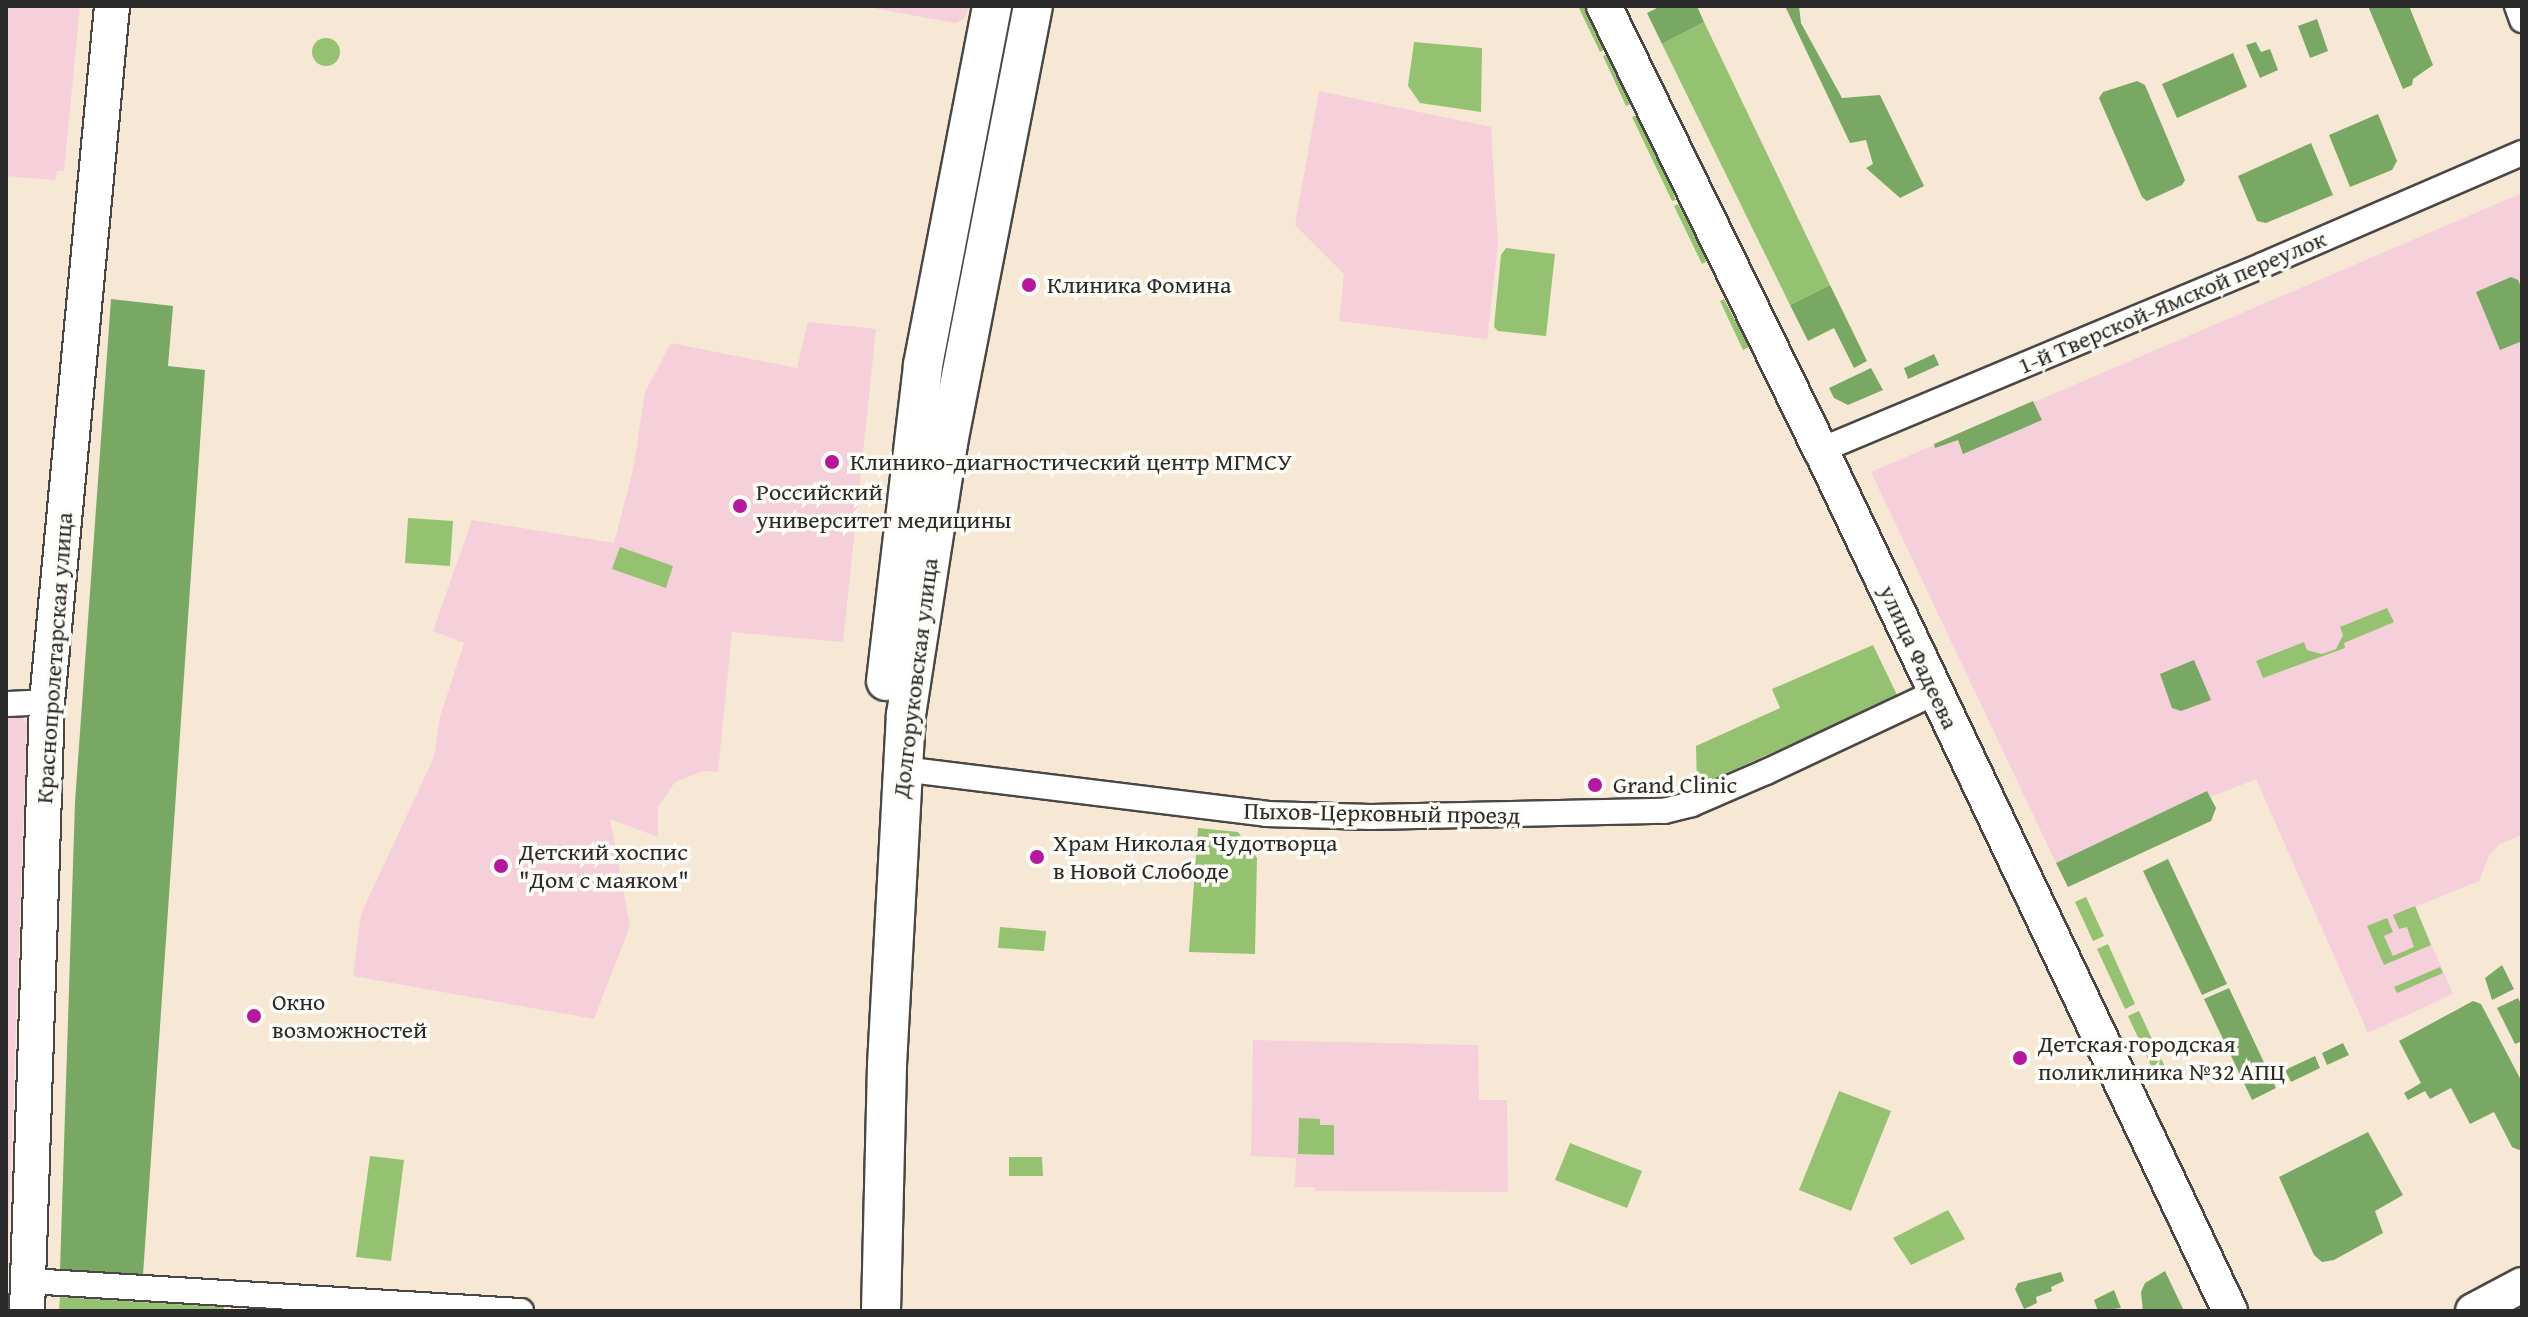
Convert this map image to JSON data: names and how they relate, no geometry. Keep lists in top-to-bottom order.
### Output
{
  "streets": {
    "main road": ["Долгоруковская улица"],
    "street": [
      "1-й Тверской-Ямской переулок",
      "улица Фадеева",
      "Краснопролетарская улица",
      "Пыхов-Церковный проезд"
    ]
  },
  "crossings": [
    ["1-й Тверской-Ямской переулок", "улица Фадеева"],
    ["улица Фадеева", "Пыхов-Церковный проезд"],
    ["Долгоруковская улица", "Пыхов-Церковный проезд"]
  ],
  "places": [
    "Клиника Фомина",
    "Клинико-диагностический центр МГМСУ",
    "Российский университет медицины",
    "Grand Clinic",
    "Храм Николая Чудотворца в Новой Слободе",
    "Детский хоспис \"Дом с маяком\"",
    "Окно возможностей",
    "Детская городская поликлиника №32 АПЦ"
  ]
}
